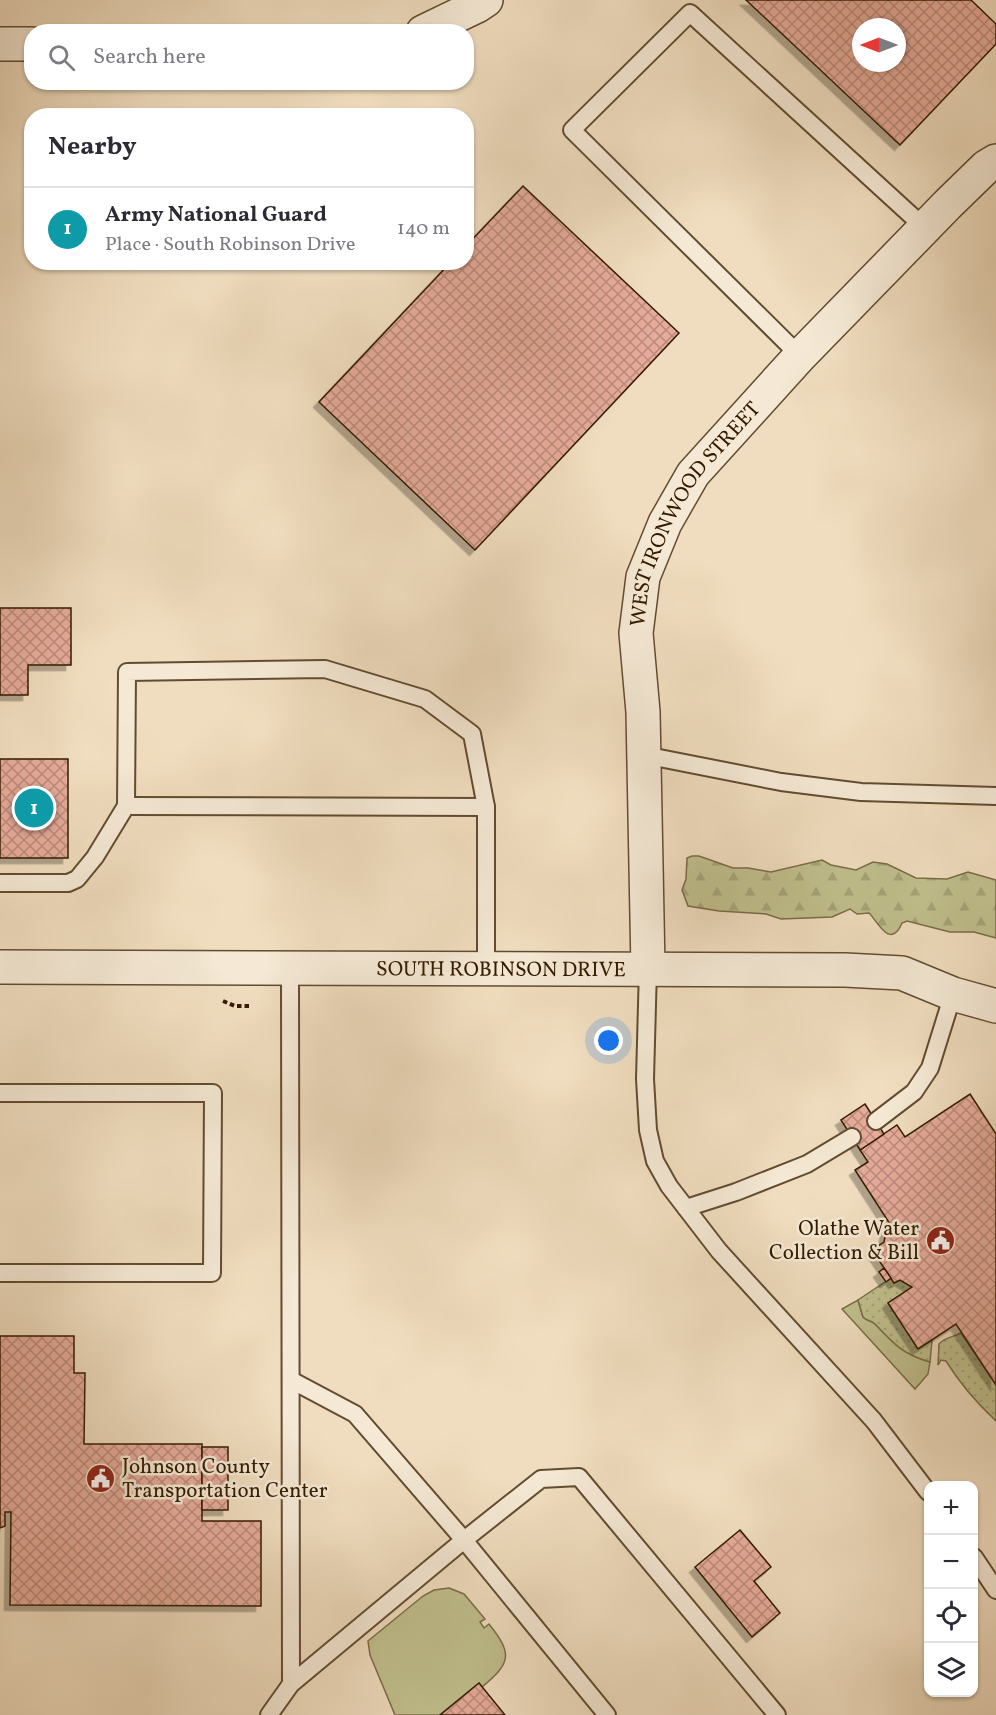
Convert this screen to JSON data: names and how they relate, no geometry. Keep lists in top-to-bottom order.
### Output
{
  "streets": {
    "street": ["WEST IRONWOOD STREET", "SOUTH ROBINSON DRIVE"]
  },
  "crossings": [
    ["WEST IRONWOOD STREET", "SOUTH ROBINSON DRIVE"]
  ],
  "places": {
    "public building": ["Olathe Water Collection & Bill", "Johnson County Transportation Center"]
  },
  "north": "left",
  "page": {
    "search": "Search here",
    "heading": "Nearby",
    "list": [
      {
        "mark": "1",
        "name": "Army National Guard",
        "note": "Place · South Robinson Drive",
        "value": "140 m"
      }
    ],
    "pins": "1",
    "map_buttons": ["+", "−"]
  }
}
